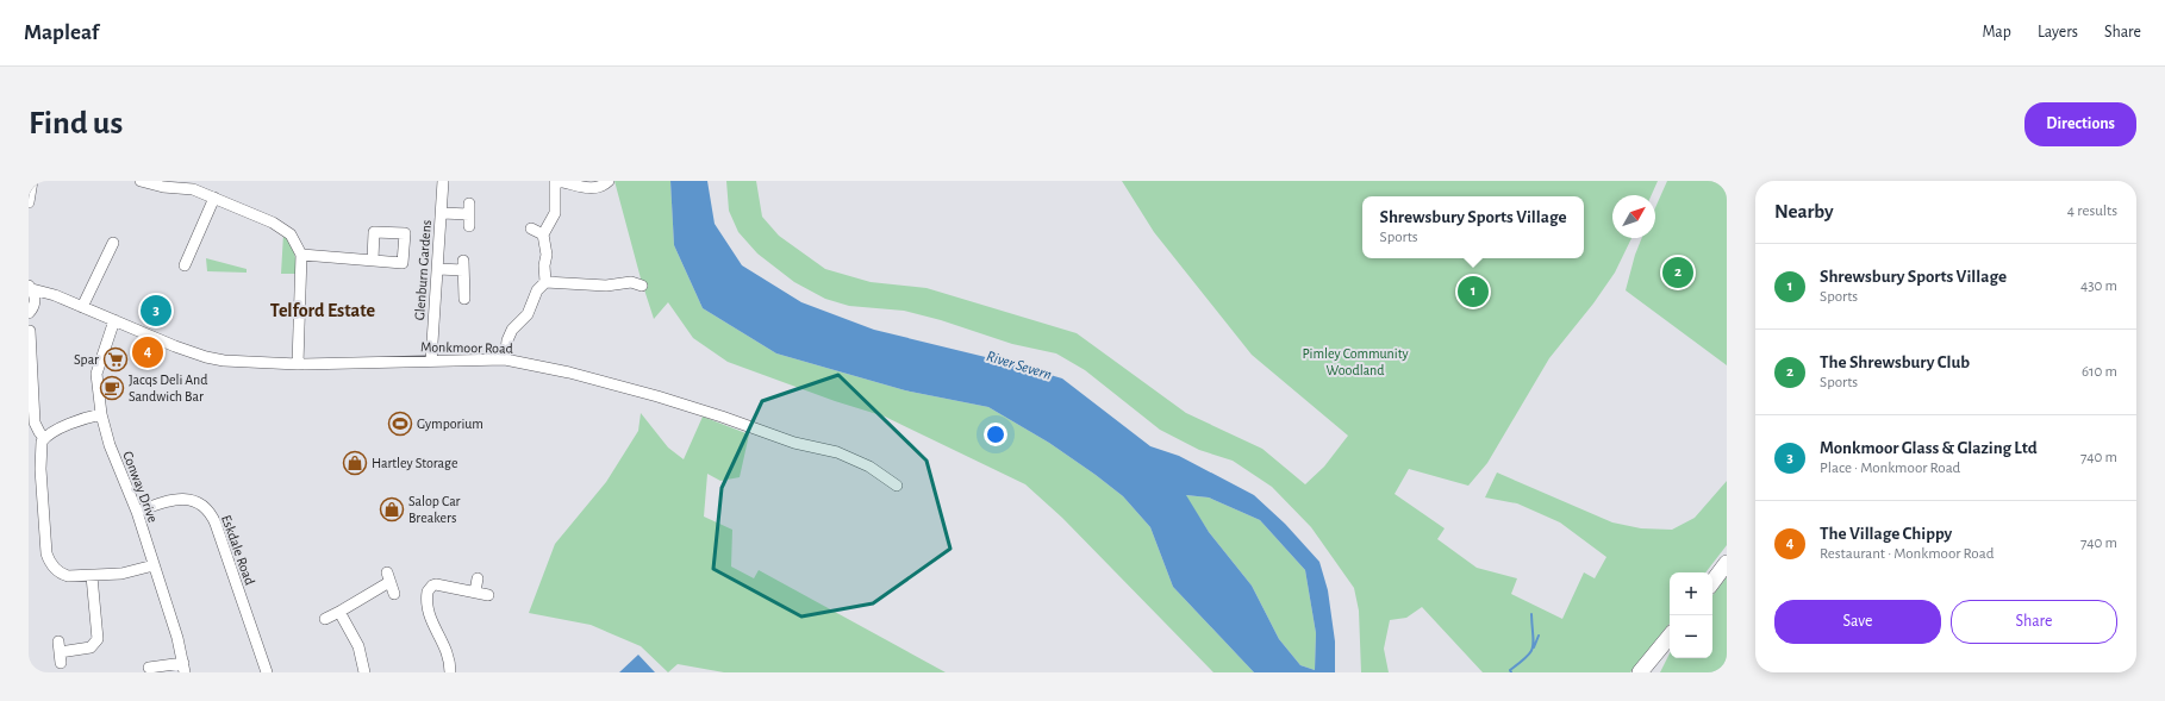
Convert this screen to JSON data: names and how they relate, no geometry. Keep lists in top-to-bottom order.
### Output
{
  "streets": {
    "street": [
      "Glenburn Gardens",
      "Monkmoor Road",
      "Conway Drive",
      "Eskdale Road"
    ]
  },
  "crossings": [
    ["Glenburn Gardens", "Monkmoor Road"],
    ["Monkmoor Road", "Conway Drive"],
    ["Conway Drive", "Eskdale Road"]
  ],
  "districts": ["Telford Estate"],
  "water": ["River Severn"],
  "parks": ["Pimley Community Woodland"],
  "places": {
    "supermarket": ["Spar"],
    "cafe": ["Jacqs Deli And Sandwich Bar"],
    "sports": ["Gymporium"],
    "shop": ["Hartley Storage", "Salop Car Breakers"]
  },
  "north": "top right",
  "page": {
    "header": "Mapleaf",
    "nav": ["Map", "Layers", "Share"],
    "buttons": [
      "Directions",
      ["Save", "Share"]
    ],
    "title": "Find us",
    "heading": ["Nearby", "4 results"],
    "popup": ["Shrewsbury Sports Village", "Sports"],
    "list": [
      {
        "mark": "1",
        "name": "Shrewsbury Sports Village",
        "note": "Sports",
        "value": "430 m"
      },
      {
        "mark": "2",
        "name": "The Shrewsbury Club",
        "note": "Sports",
        "value": "610 m"
      },
      {
        "mark": "3",
        "name": "Monkmoor Glass & Glazing Ltd",
        "note": "Place · Monkmoor Road",
        "value": "740 m"
      },
      {
        "mark": "4",
        "name": "The Village Chippy",
        "note": "Restaurant · Monkmoor Road",
        "value": "740 m"
      }
    ],
    "pins": [
      "2",
      "1",
      "3",
      "4"
    ],
    "map_buttons": ["+", "−"]
  }
}
